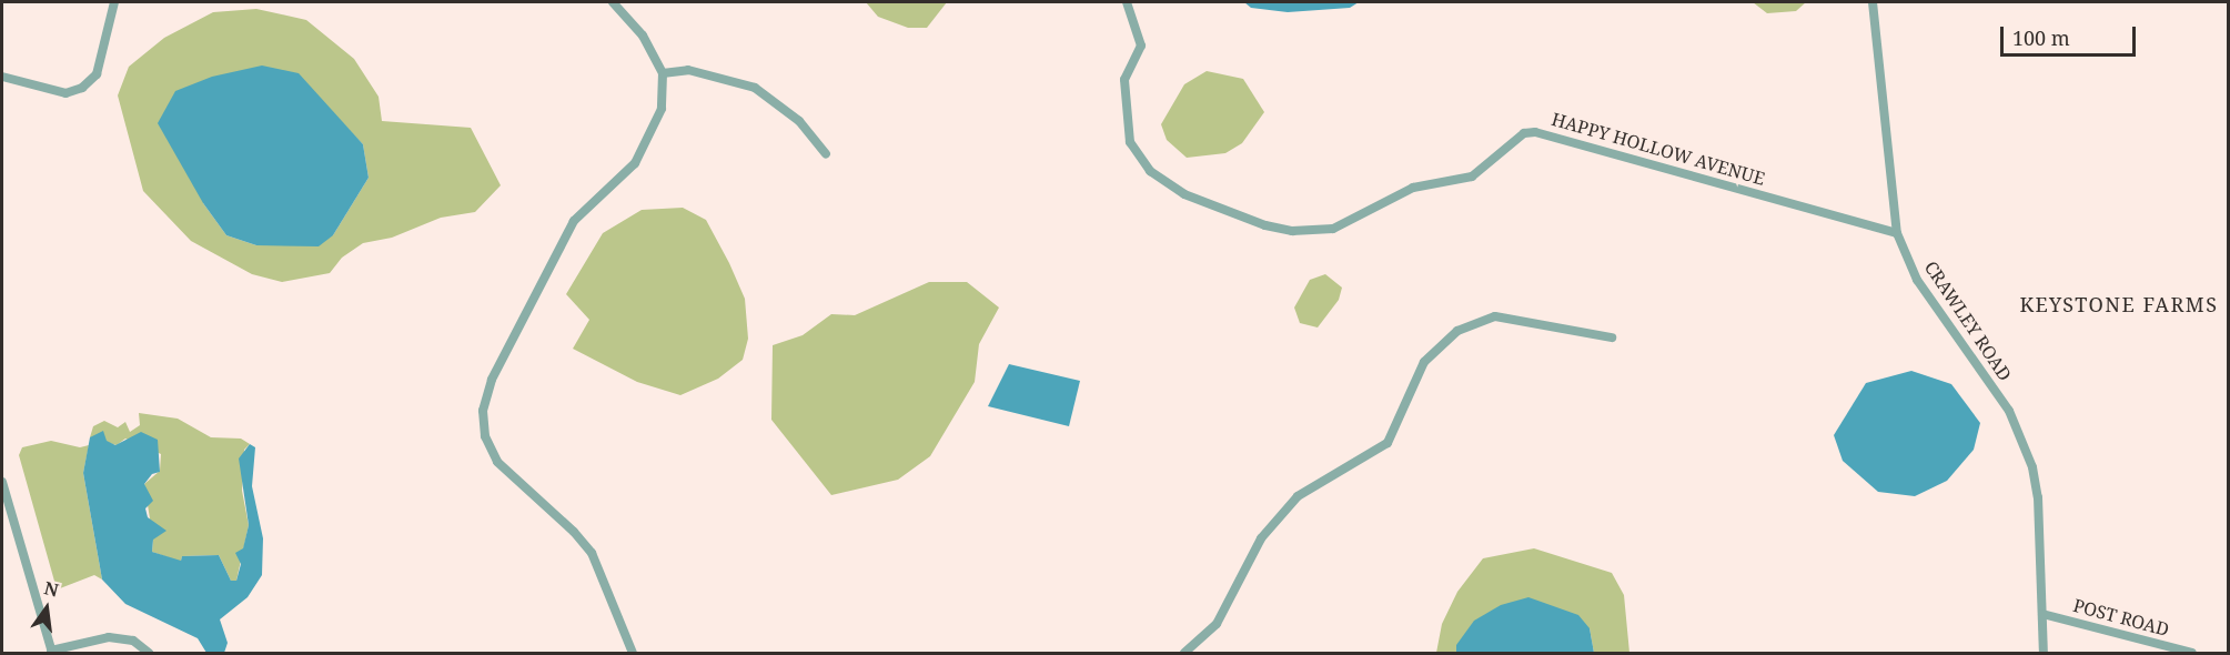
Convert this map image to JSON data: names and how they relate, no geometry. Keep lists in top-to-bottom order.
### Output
{
  "streets": {
    "street": ["HAPPY HOLLOW AVENUE", "CRAWLEY ROAD", "POST ROAD"]
  },
  "crossings": [
    ["HAPPY HOLLOW AVENUE", "CRAWLEY ROAD"],
    ["CRAWLEY ROAD", "POST ROAD"]
  ],
  "districts": ["KEYSTONE FARMS"],
  "scale_bar": "100 m",
  "north": "top"
}
